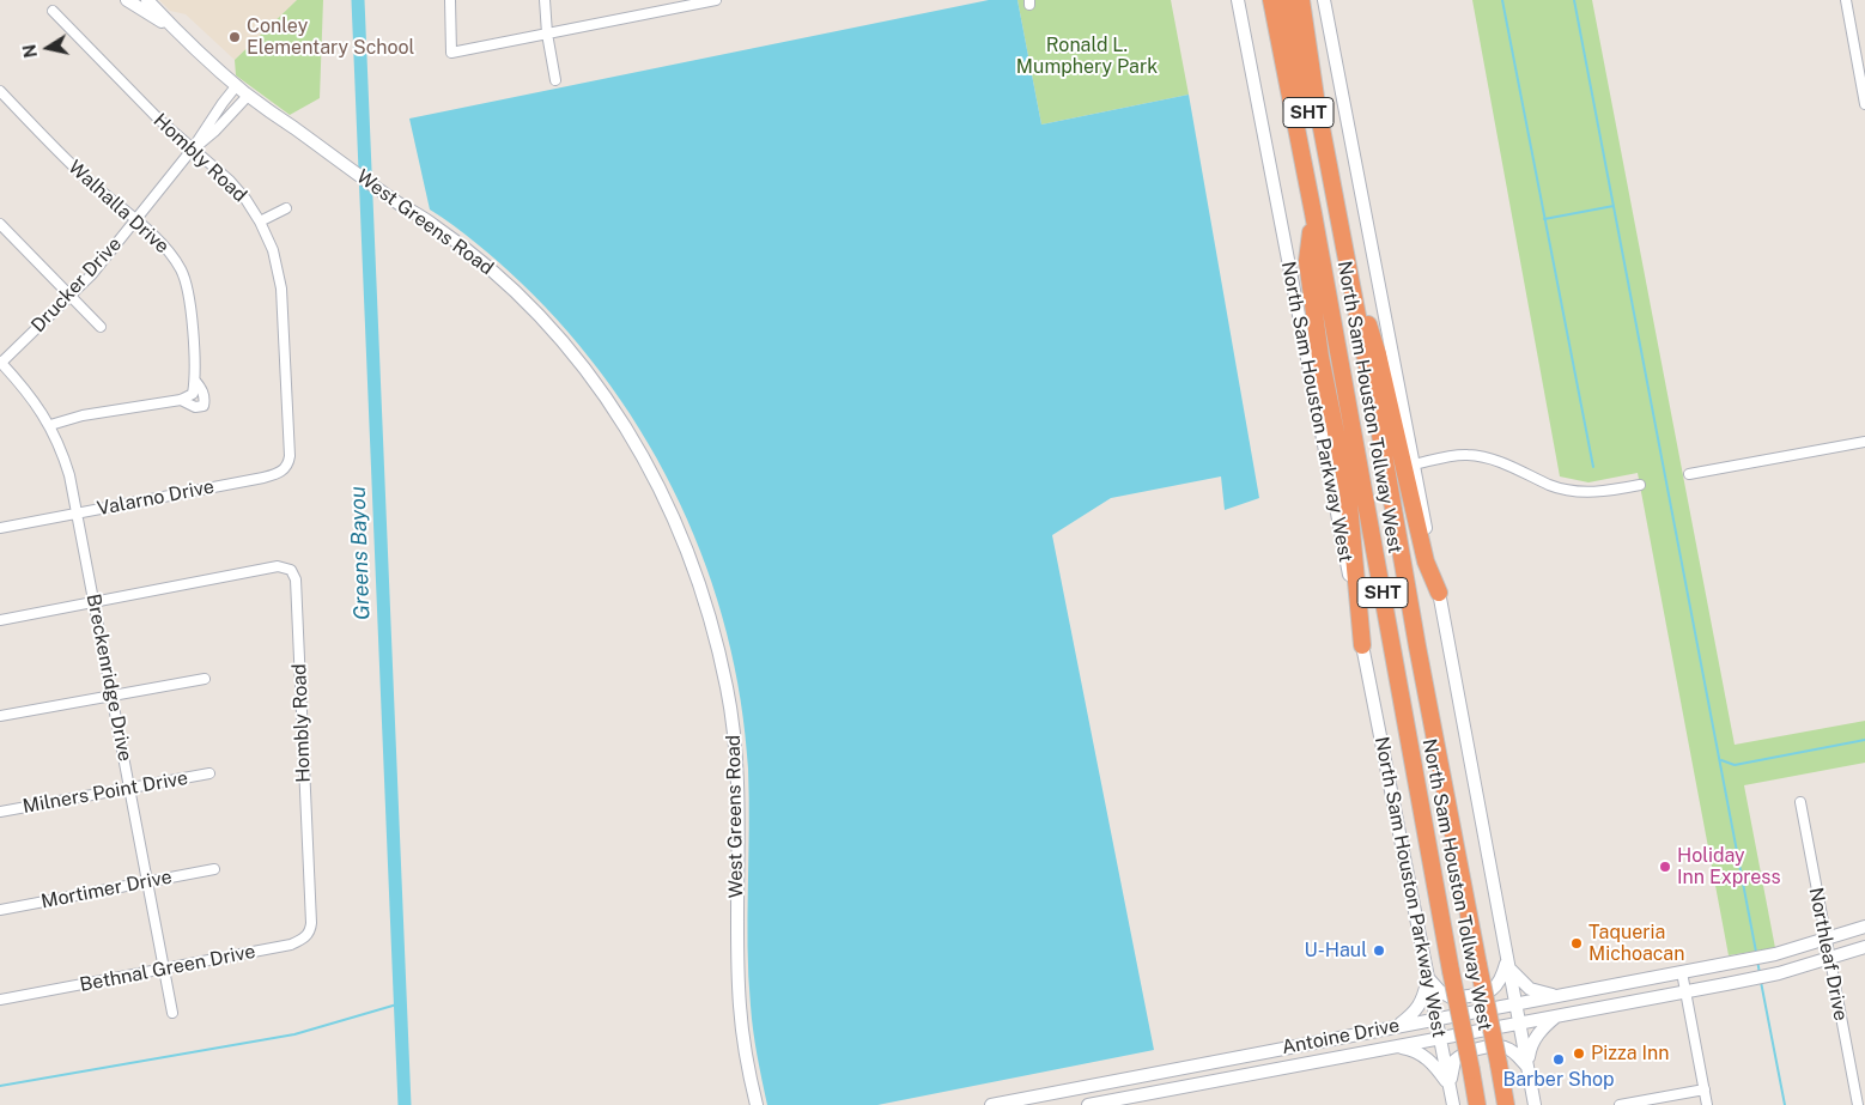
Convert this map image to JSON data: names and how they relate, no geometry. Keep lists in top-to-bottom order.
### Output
{
  "streets": {
    "highway": ["SHT", "North Sam Houston Tollway West"],
    "main road": ["West Greens Road", "North Sam Houston Parkway West", "Antoine Drive"],
    "street": [
      "Hombly Road",
      "Walhalla Drive",
      "Drucker Drive",
      "Valarno Drive",
      "Breckenridge Drive",
      "Milners Point Drive",
      "Mortimer Drive",
      "Northleaf Drive",
      "Bethnal Green Drive"
    ]
  },
  "crossings": [
    ["Hombly Road", "Drucker Drive"],
    ["Hombly Road", "Valarno Drive"],
    ["Hombly Road", "Breckenridge Drive"],
    ["Hombly Road", "Bethnal Green Drive"],
    ["Walhalla Drive", "Drucker Drive"],
    ["West Greens Road", "Drucker Drive"],
    ["Drucker Drive", "Breckenridge Drive"],
    ["North Sam Houston Parkway West", "Antoine Drive"],
    ["Valarno Drive", "Breckenridge Drive"],
    ["Breckenridge Drive", "Milners Point Drive"],
    ["Breckenridge Drive", "Mortimer Drive"],
    ["Breckenridge Drive", "Bethnal Green Drive"],
    ["Northleaf Drive", "Antoine Drive"]
  ],
  "water": ["Greens Bayou"],
  "parks": ["Ronald L. Mumphery Park"],
  "places": [
    "Conley Elementary School",
    "Holiday Inn Express",
    "Taqueria Michoacan",
    "U-Haul",
    "Pizza Inn",
    "Barber Shop"
  ],
  "north": "left"
}
